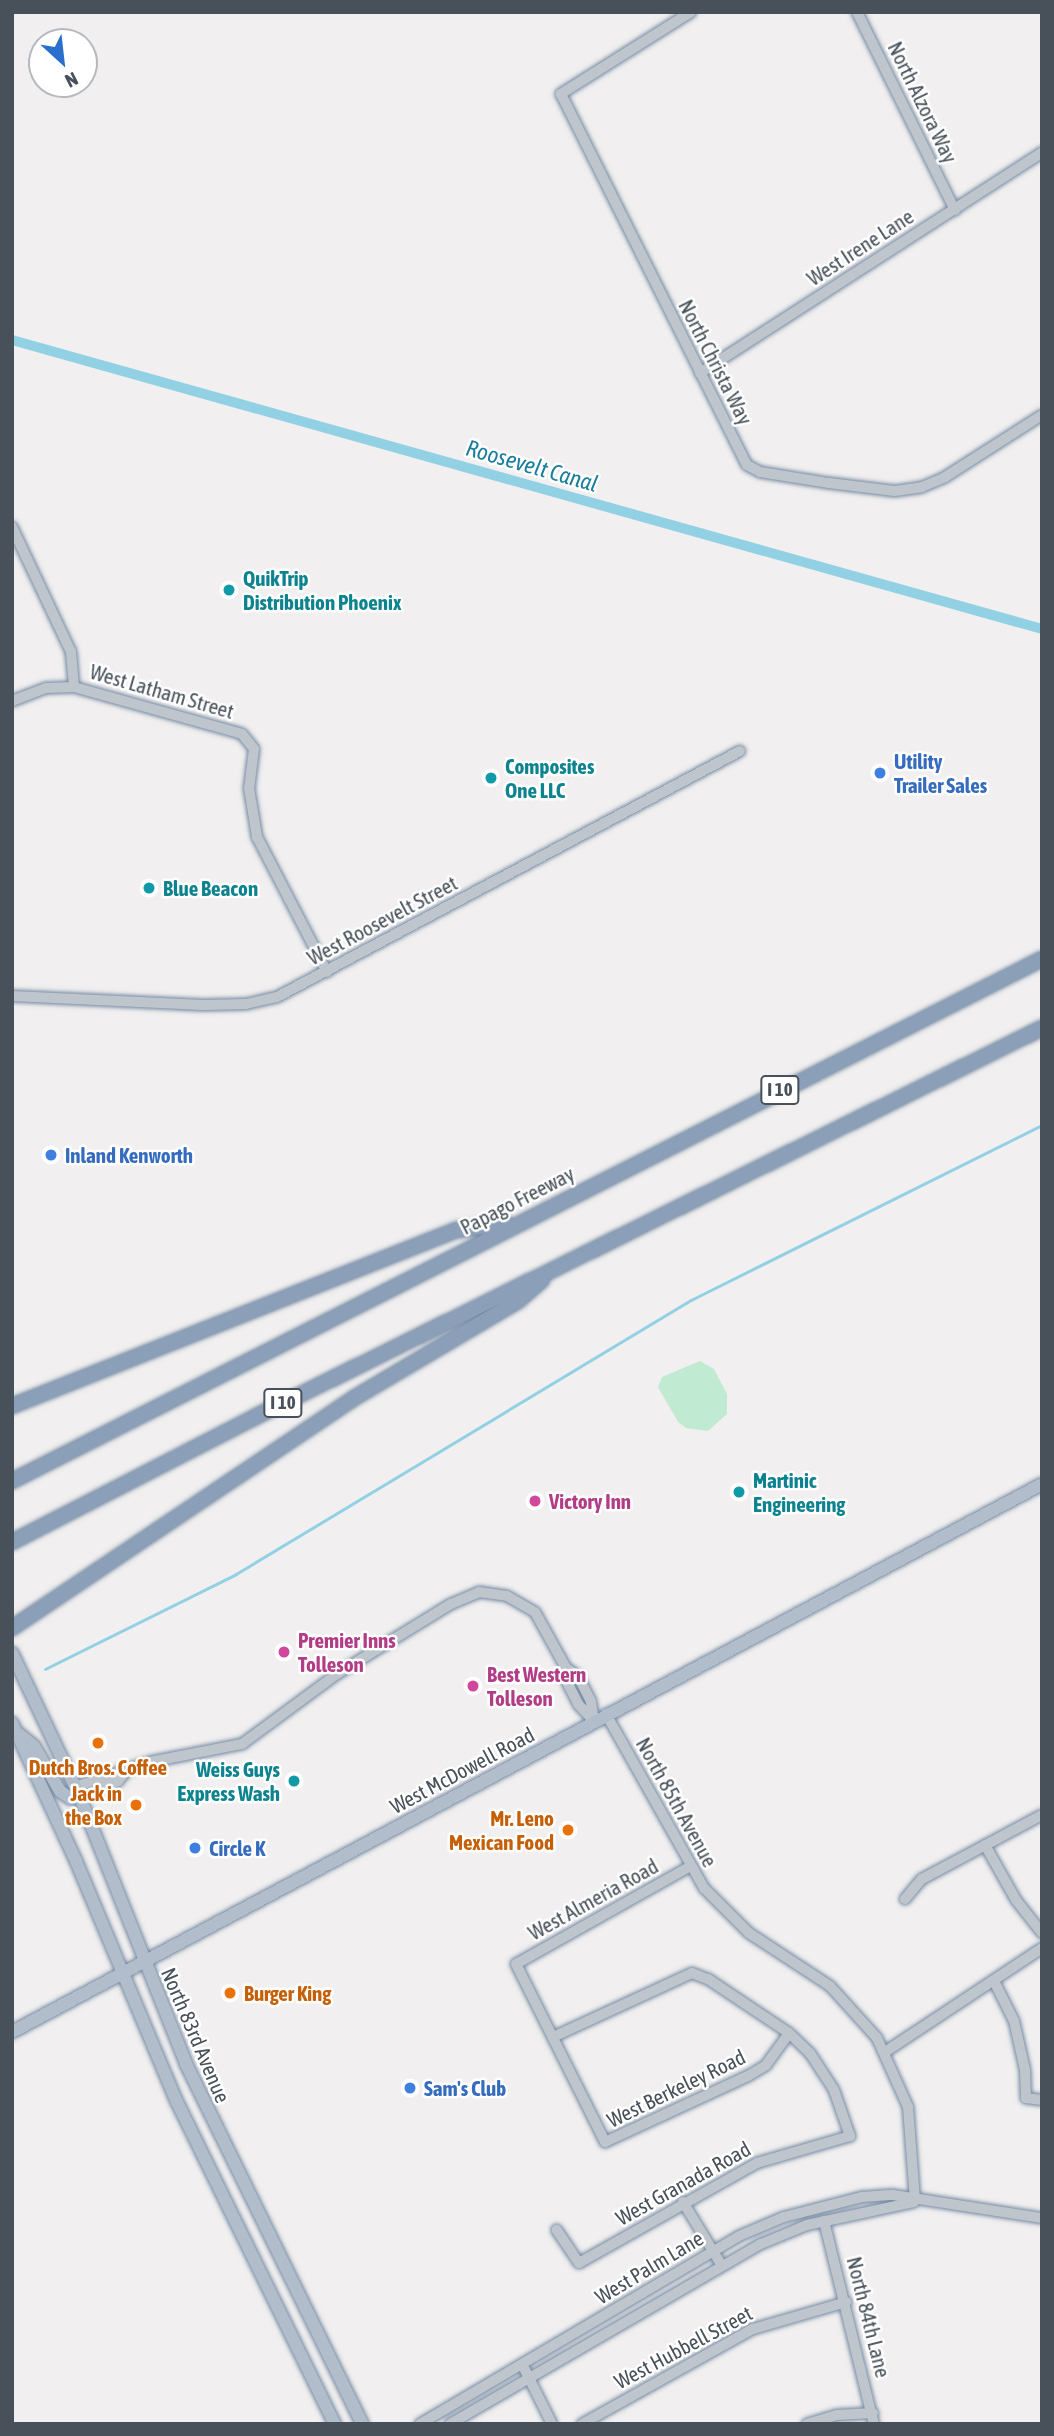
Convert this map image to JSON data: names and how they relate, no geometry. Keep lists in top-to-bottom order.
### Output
{
  "streets": {
    "highway": ["I 10", "Papago Freeway"],
    "main road": ["West McDowell Road", "North 83rd Avenue"],
    "street": [
      "North Alzora Way",
      "West Irene Lane",
      "North Christa Way",
      "West Latham Street",
      "West Roosevelt Street",
      "North 85th Avenue",
      "West Almeria Road",
      "West Berkeley Road",
      "West Granada Road",
      "West Palm Lane",
      "North 84th Lane",
      "West Hubbell Street"
    ]
  },
  "crossings": [
    ["North Alzora Way", "West Irene Lane"],
    ["West Irene Lane", "North Christa Way"],
    ["West Latham Street", "West Roosevelt Street"],
    ["West McDowell Road", "North 85th Avenue"],
    ["West McDowell Road", "North 83rd Avenue"],
    ["North 85th Avenue", "West Almeria Road"],
    ["North 85th Avenue", "North 83rd Avenue"],
    ["North 85th Avenue", "West Palm Lane"],
    ["West Almeria Road", "West Berkeley Road"],
    ["West Berkeley Road", "West Granada Road"],
    ["West Palm Lane", "North 84th Lane"],
    ["North 84th Lane", "West Hubbell Street"]
  ],
  "water": ["Roosevelt Canal"],
  "places": [
    "QuikTrip Distribution Phoenix",
    "Utility Trailer Sales",
    "Composites One LLC",
    "Blue Beacon",
    "Inland Kenworth",
    "Martinic Engineering",
    "Victory Inn",
    "Premier Inns Tolleson",
    "Best Western Tolleson",
    "Dutch Bros. Coffee",
    "Weiss Guys Express Wash",
    "Jack in the Box",
    "Mr. Leno Mexican Food",
    "Circle K",
    "Burger King",
    "Sam's Club"
  ],
  "north": "bottom right"
}
